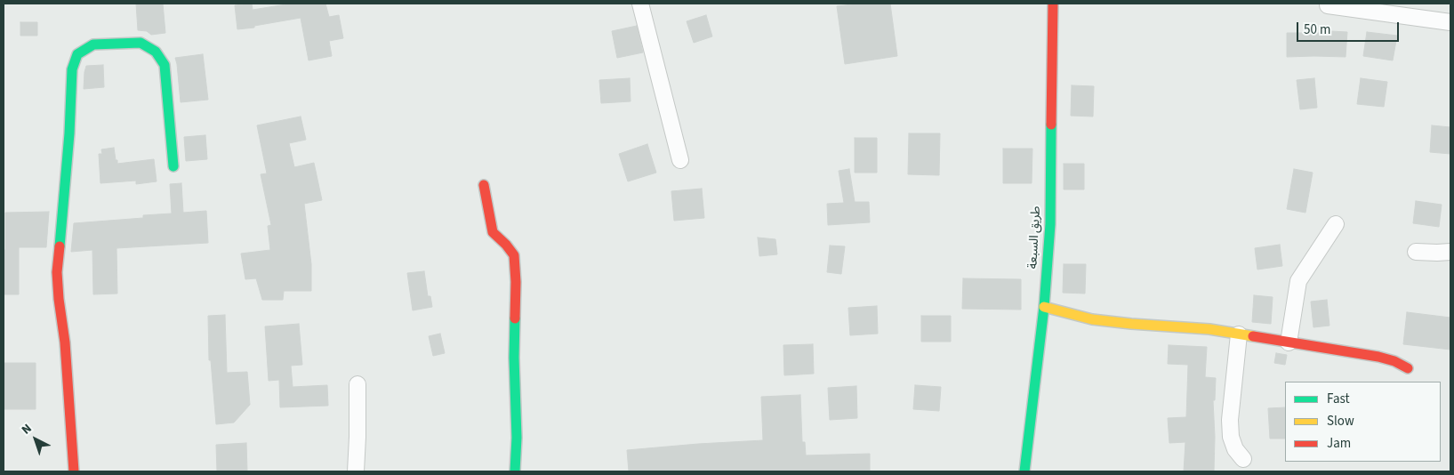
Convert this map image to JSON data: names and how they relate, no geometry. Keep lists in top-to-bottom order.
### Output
{
  "streets": {
    "street": ["طريق السبعة"]
  },
  "legend": ["Fast", "Slow", "Jam"],
  "scale_bar": "50 m",
  "north": "top left"
}
